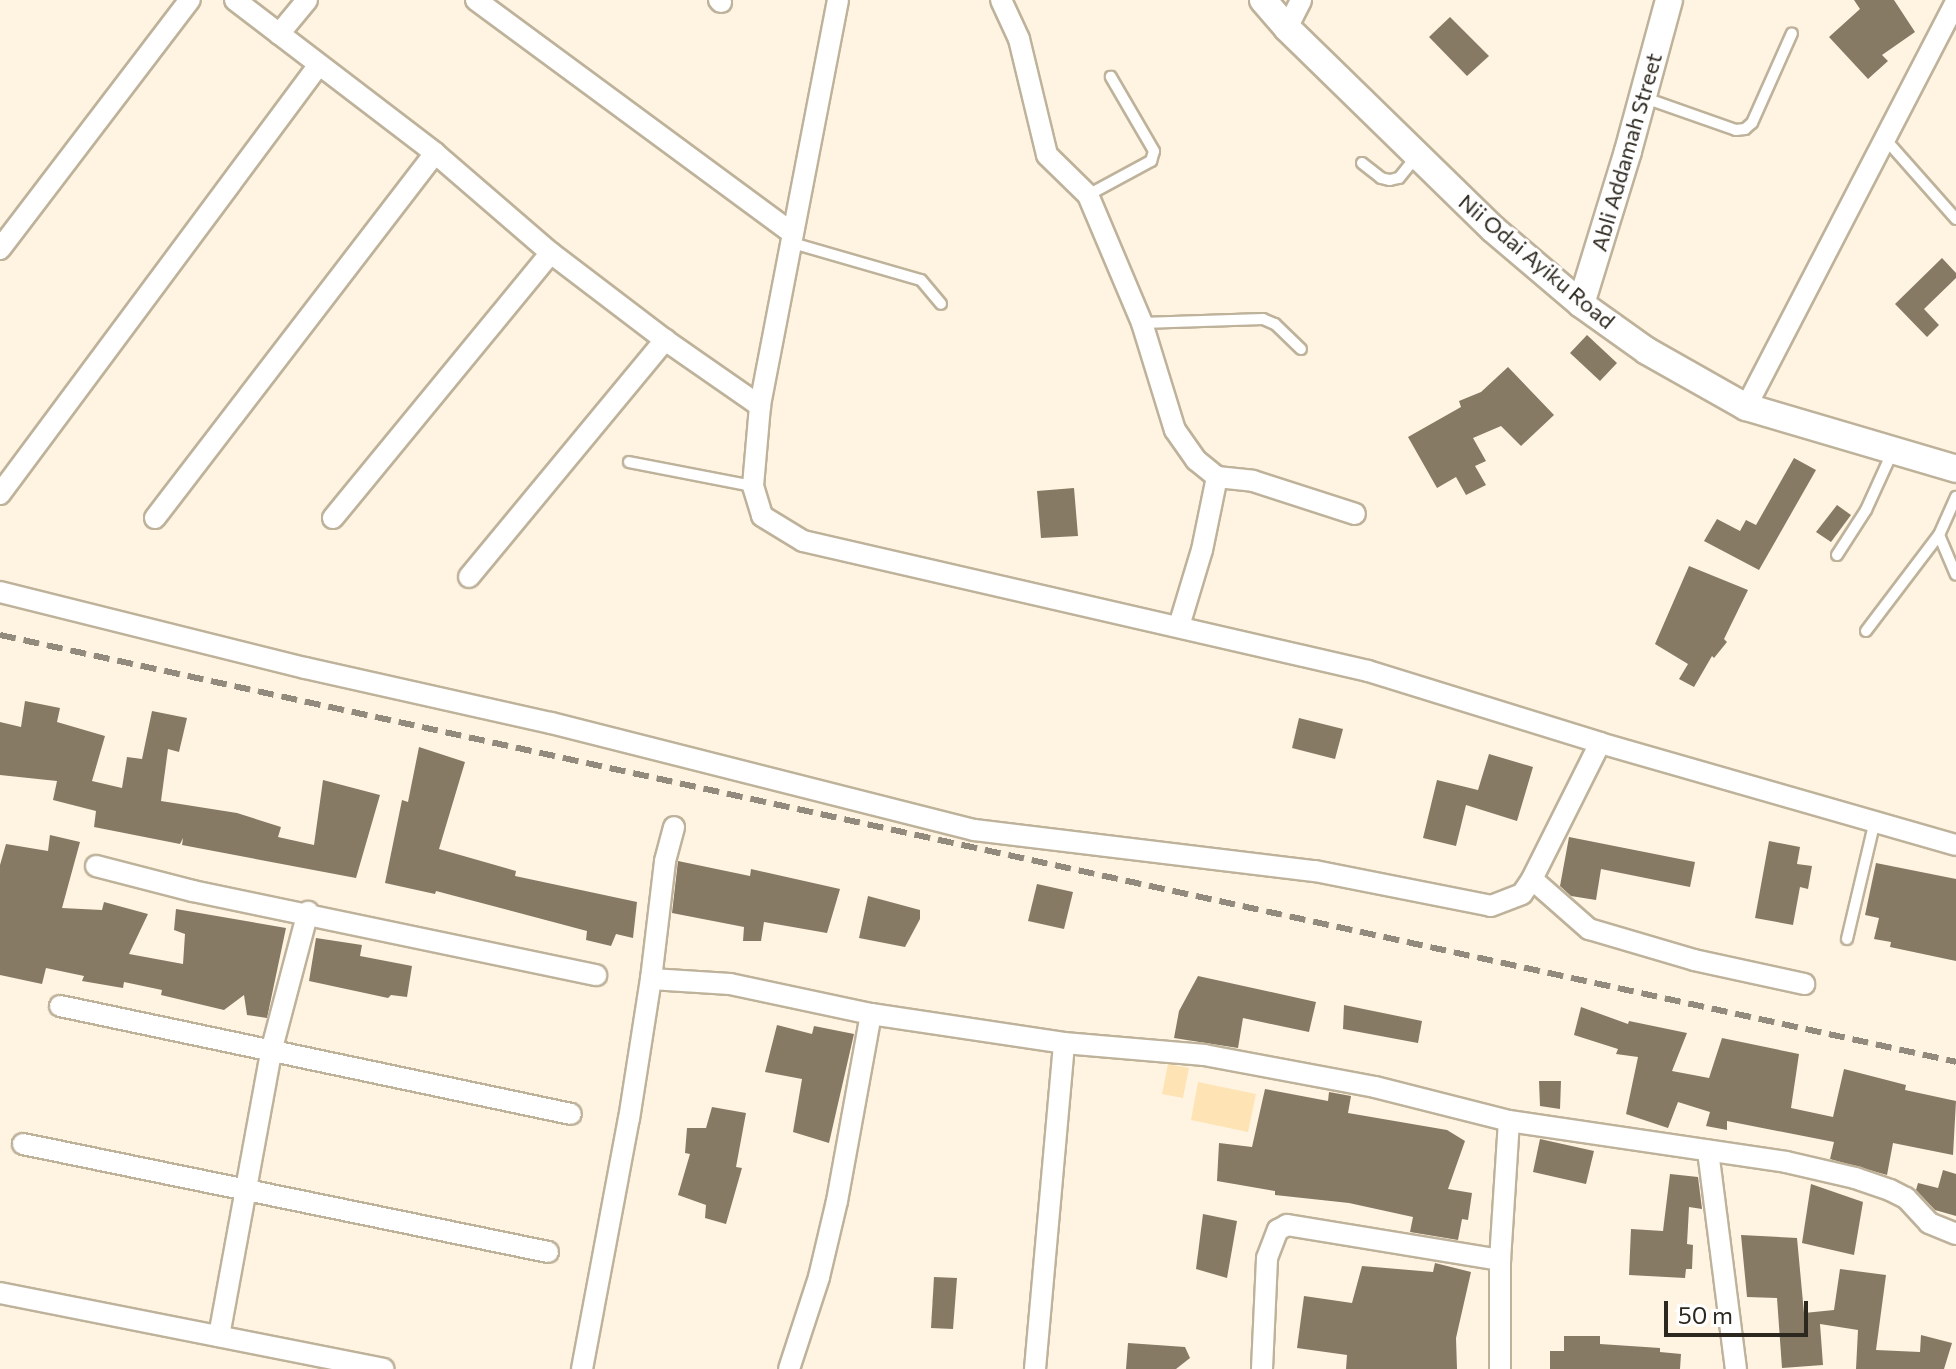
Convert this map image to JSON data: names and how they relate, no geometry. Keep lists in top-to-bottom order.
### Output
{
  "streets": {
    "street": ["Abli Addamah Street", "Nii Odai Ayiku Road"]
  },
  "crossings": [
    ["Abli Addamah Street", "Nii Odai Ayiku Road"]
  ],
  "scale_bar": "50 m"
}
